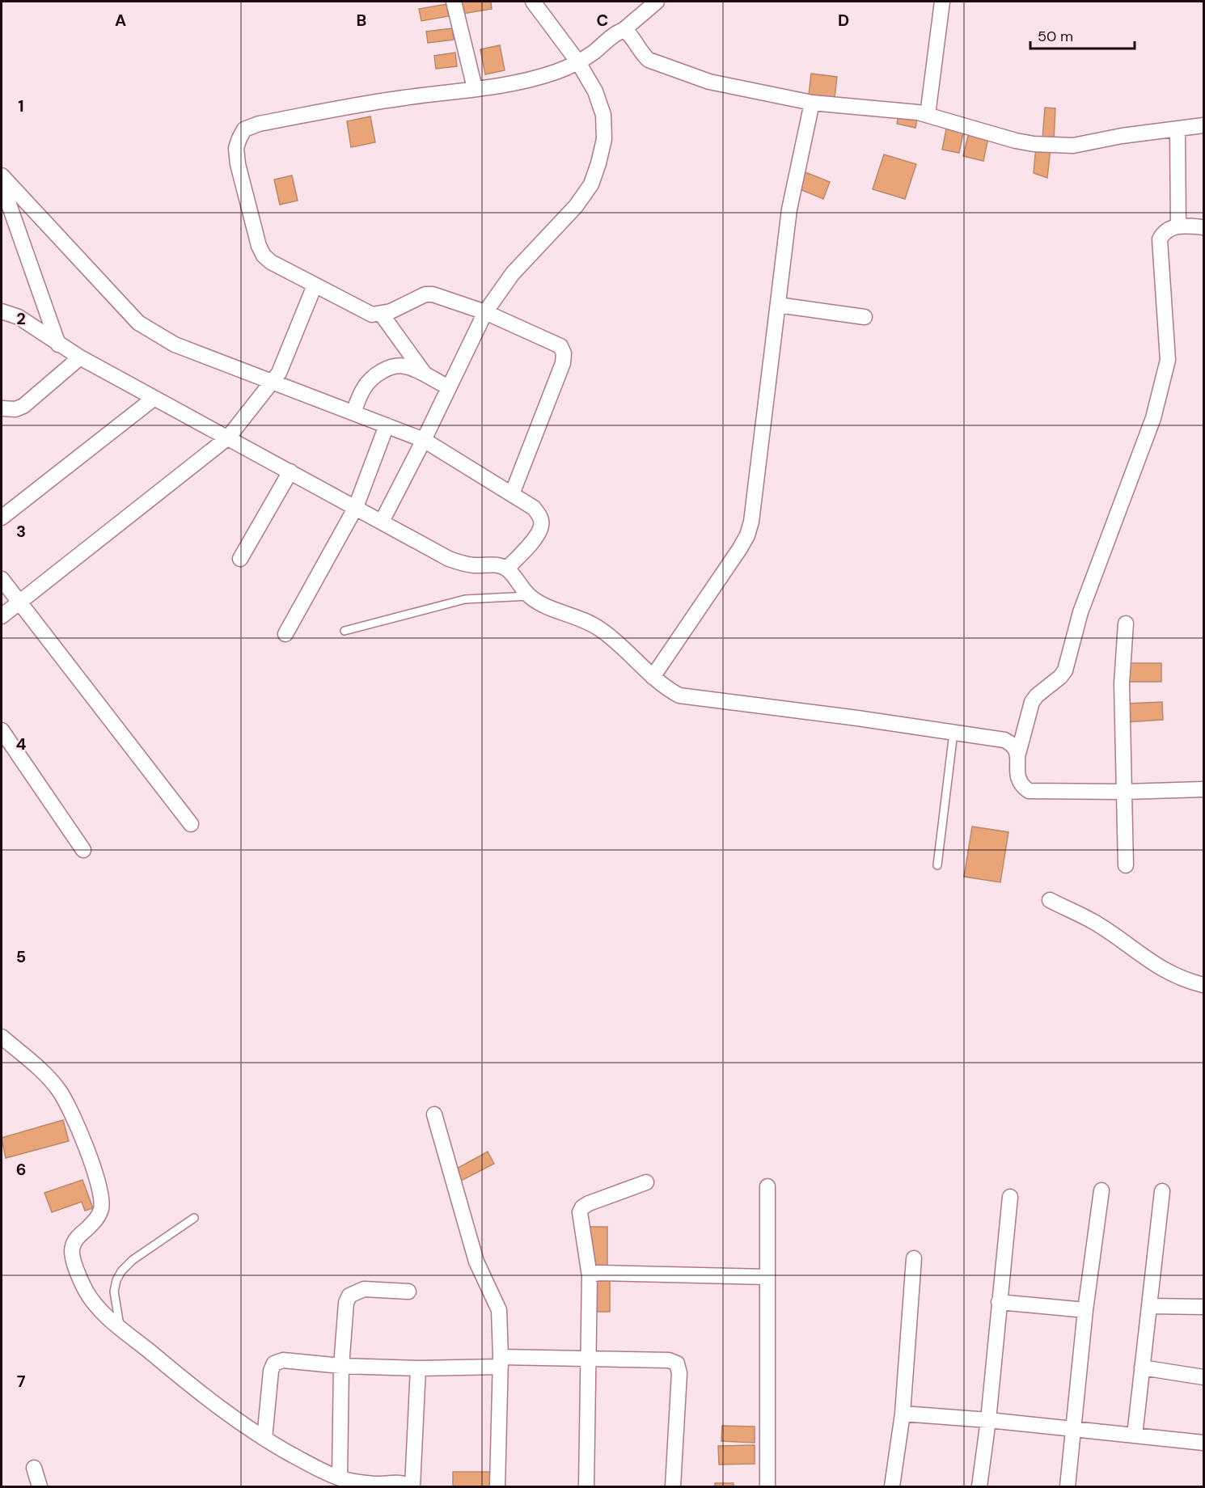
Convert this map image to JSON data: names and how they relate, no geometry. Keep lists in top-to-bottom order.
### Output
{
  "scale_bar": "50 m",
  "grid": {
    "columns": [
      "A",
      "B",
      "C",
      "D"
    ],
    "rows": [
      "1",
      "2",
      "3",
      "4",
      "5",
      "6",
      "7"
    ]
  }
}
